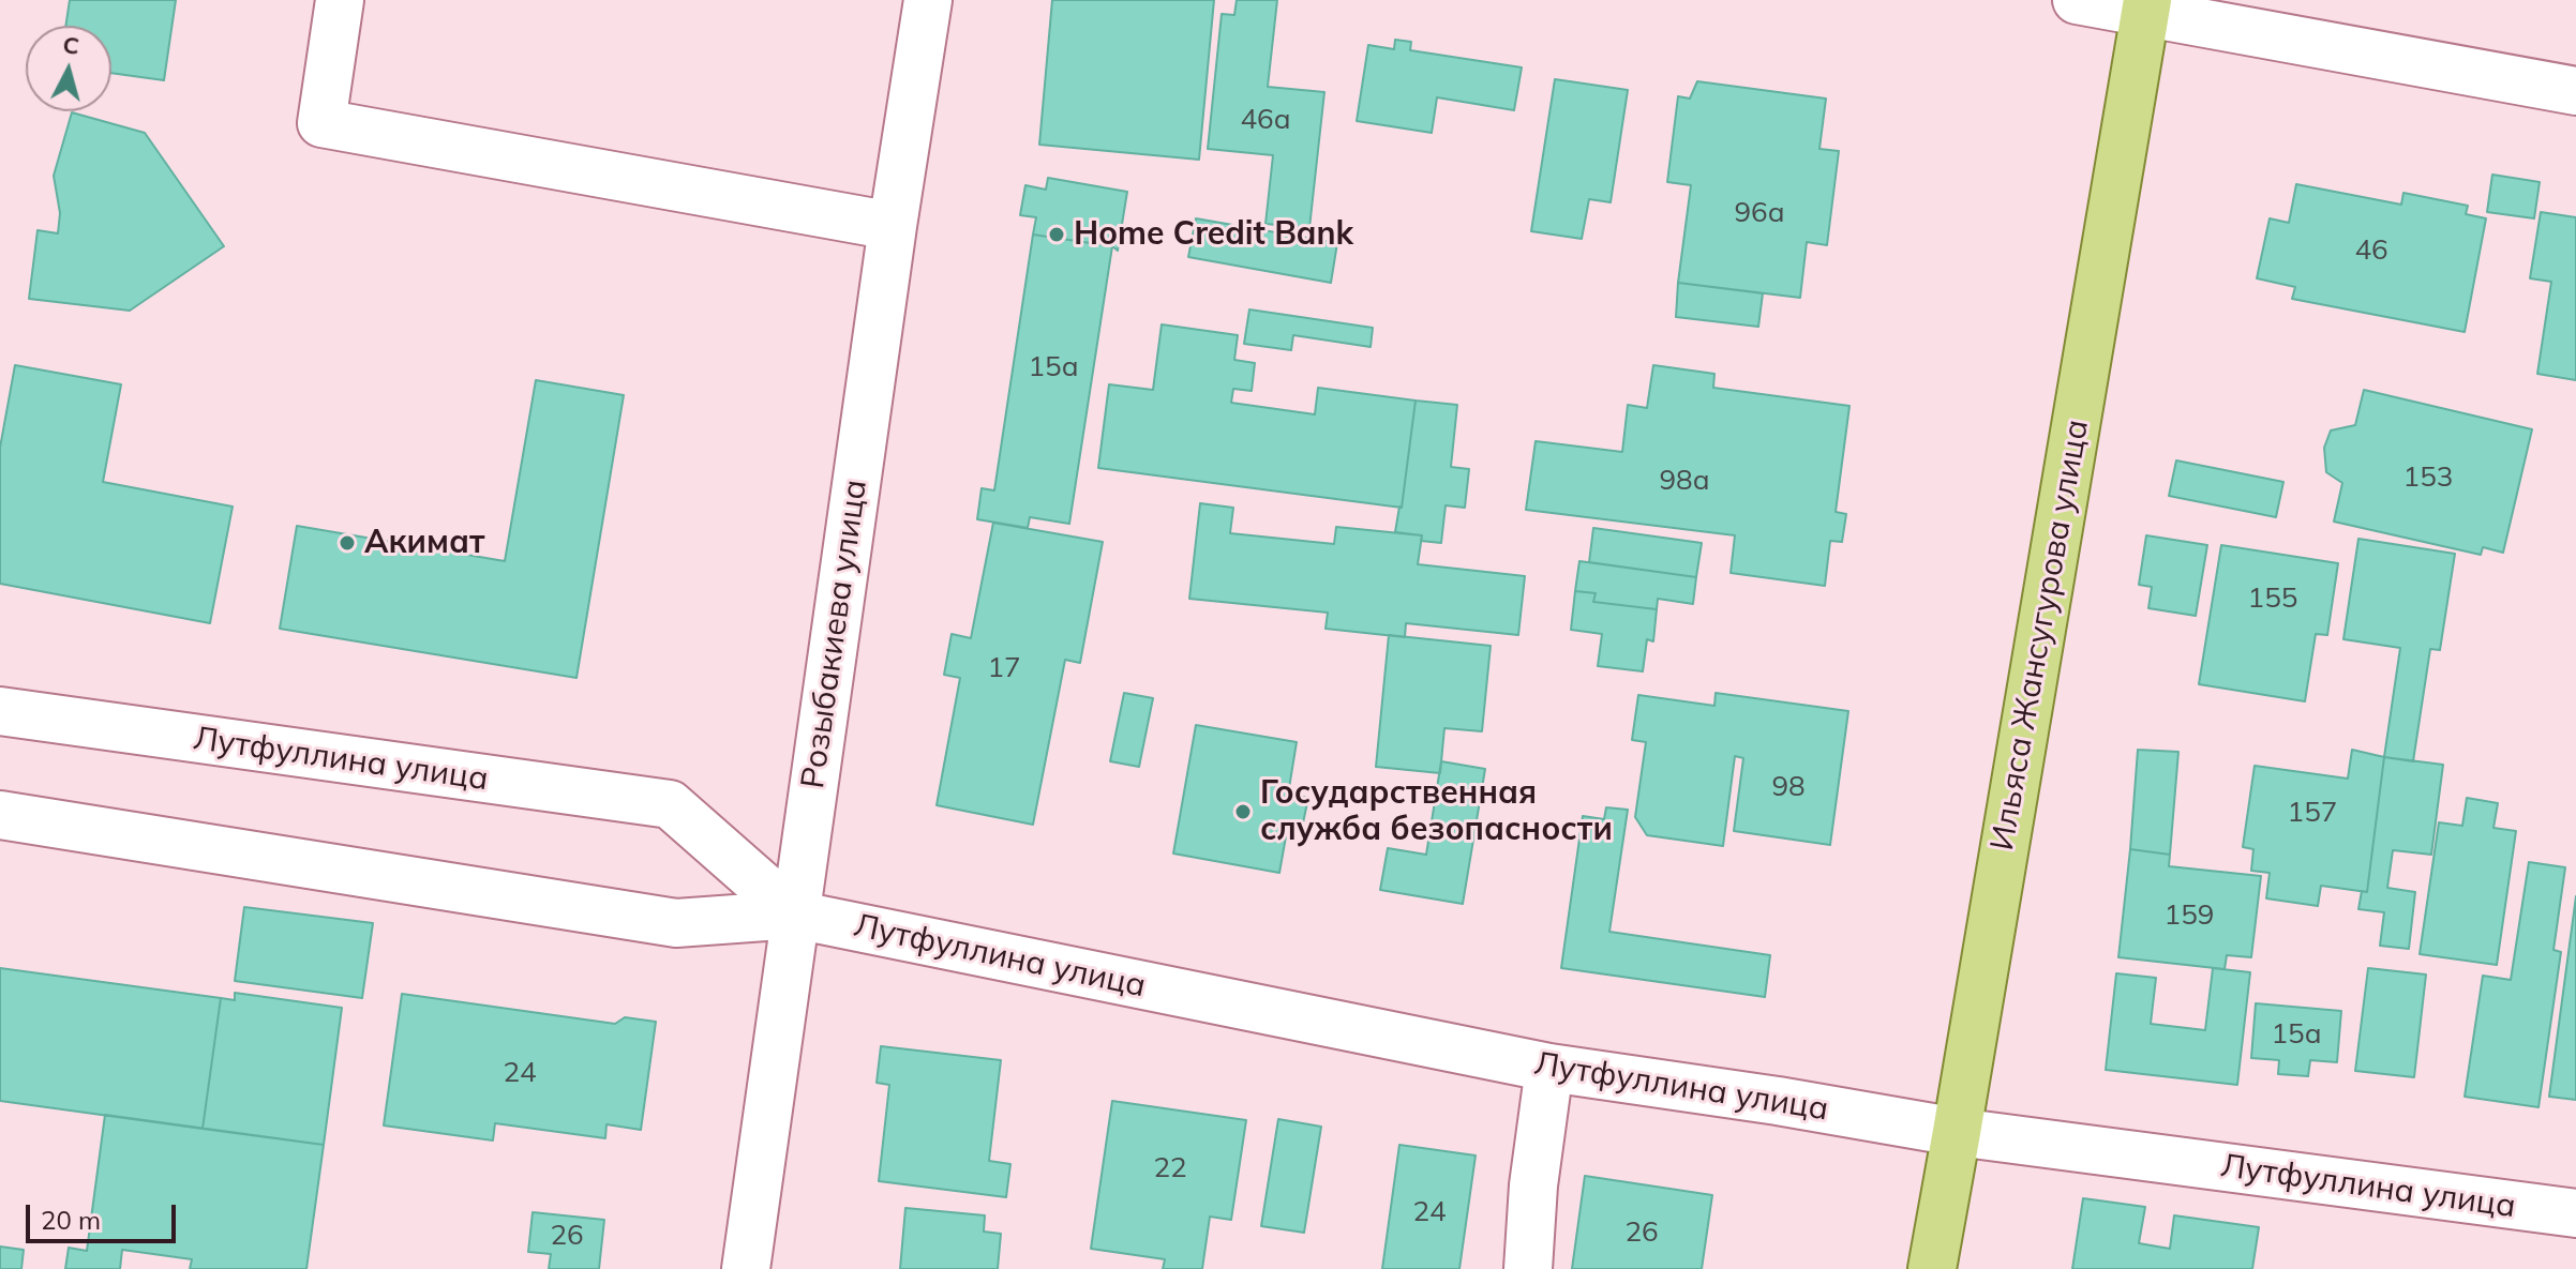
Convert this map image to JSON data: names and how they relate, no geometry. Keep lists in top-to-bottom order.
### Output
{
  "streets": {
    "main road": ["Ильяса Жансугурова улица"],
    "street": ["Розыбакиева улица", "Лутфуллина улица"]
  },
  "crossings": [
    ["Розыбакиева улица", "Лутфуллина улица"],
    ["Ильяса Жансугурова улица", "Лутфуллина улица"]
  ],
  "places": ["Home Credit Bank", "Акимат", "Государственная служба безопасности"],
  "house_numbers": [
    "46а",
    "96а",
    "46",
    "15а",
    "153",
    "98а",
    "155",
    "17",
    "98",
    "157",
    "159",
    "15а",
    "24",
    "22",
    "24",
    "26",
    "26"
  ],
  "scale_bar": "20 m",
  "north": "top"
}
